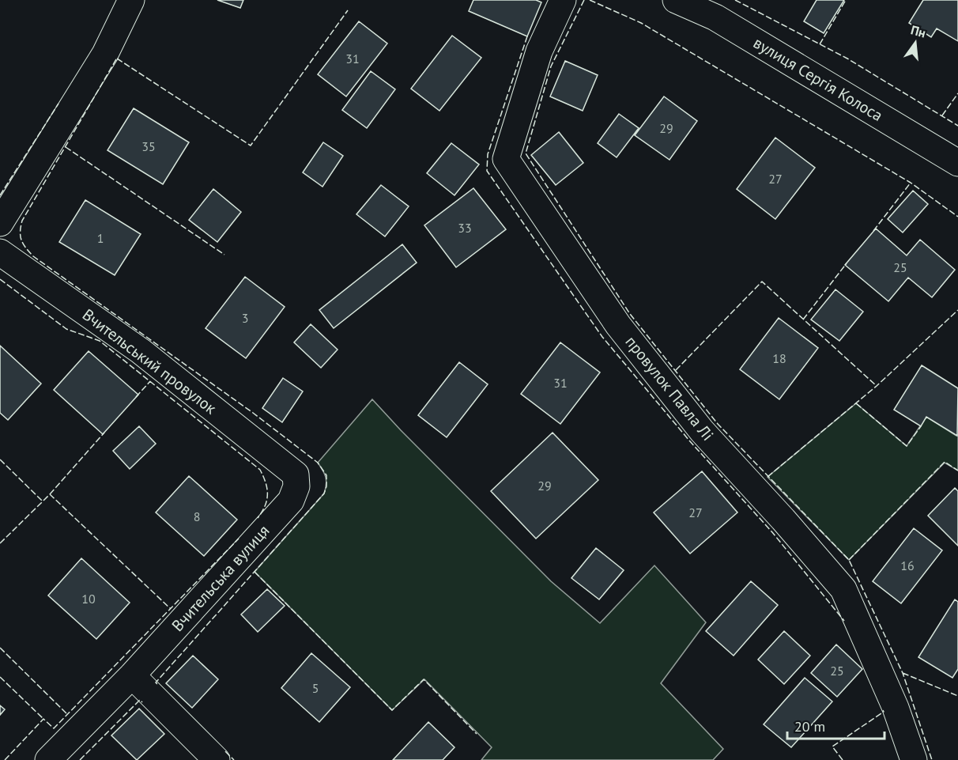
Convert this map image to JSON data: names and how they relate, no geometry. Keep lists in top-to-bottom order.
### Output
{
  "streets": {
    "street": [
      "вулиця Сергія Колоса",
      "Вчительський провулок",
      "провулок Павла Лі",
      "Вчительська вулиця"
    ]
  },
  "crossings": [
    ["Вчительський провулок", "Вчительська вулиця"]
  ],
  "house_numbers": [
    "31",
    "29",
    "35",
    "27",
    "33",
    "1",
    "25",
    "3",
    "18",
    "31",
    "29",
    "27",
    "8",
    "16",
    "10",
    "25",
    "5"
  ],
  "scale_bar": "20 m",
  "north": "top"
}
